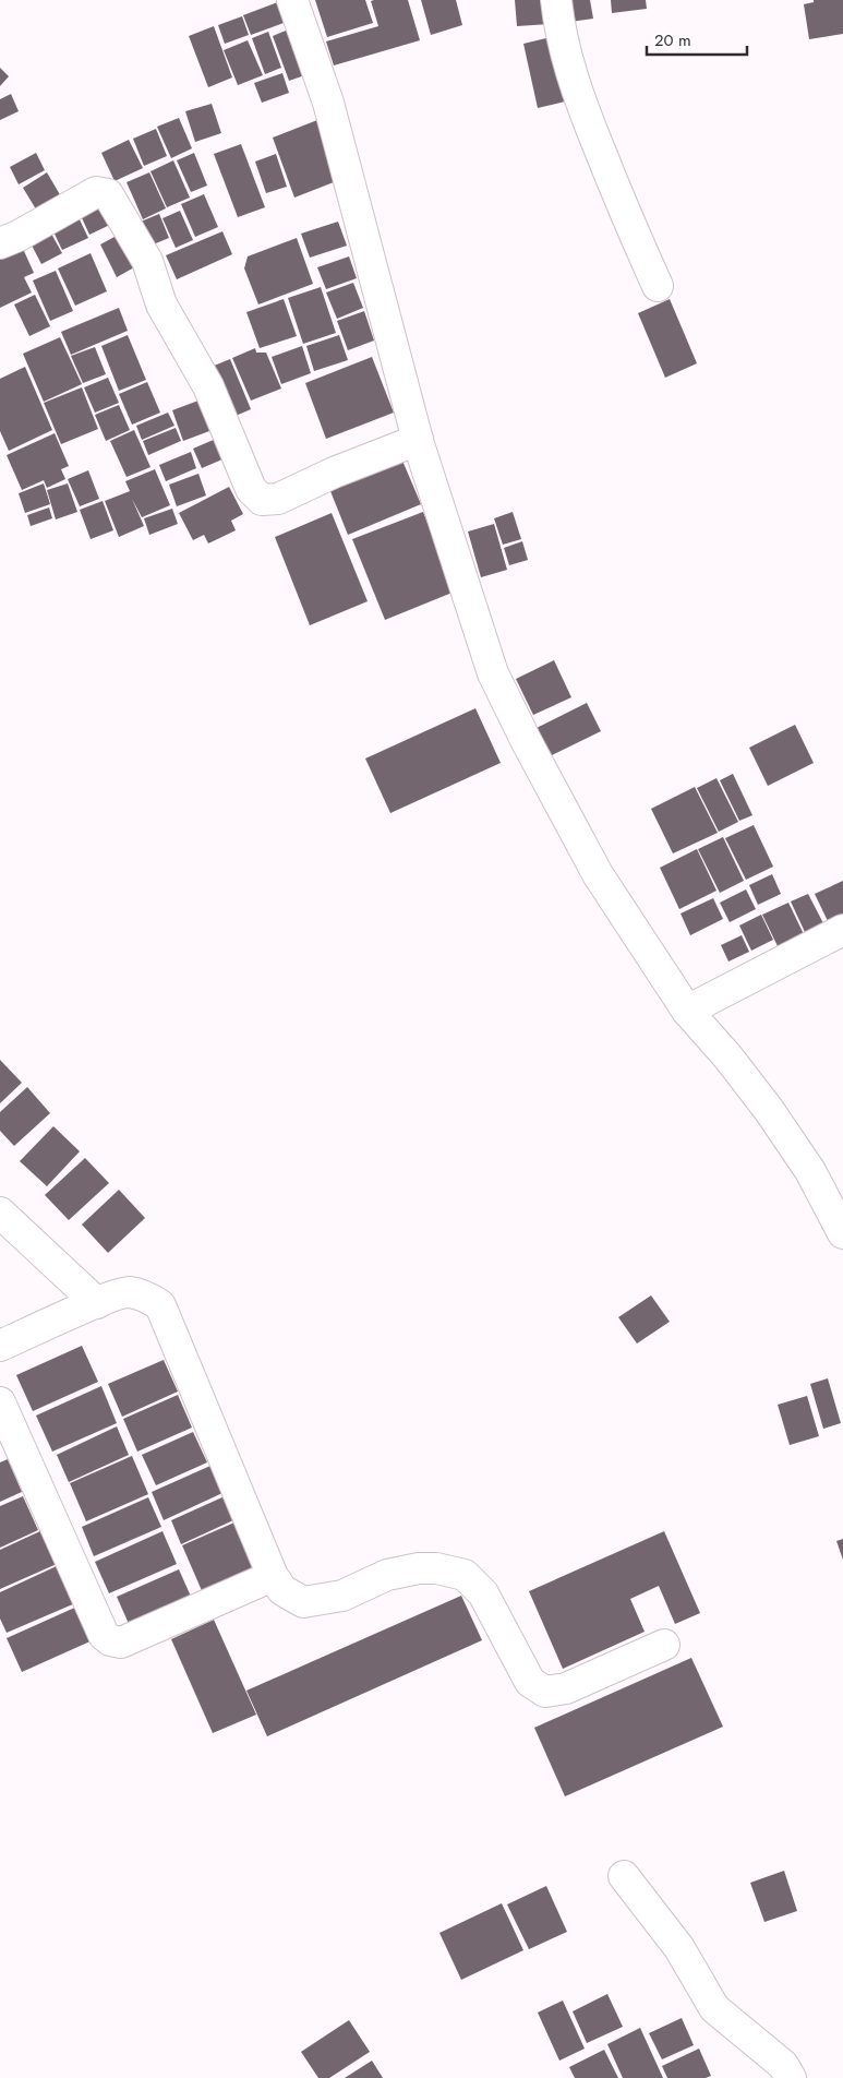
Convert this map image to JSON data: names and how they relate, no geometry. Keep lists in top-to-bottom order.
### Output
{
  "scale_bar": "20 m"
}
